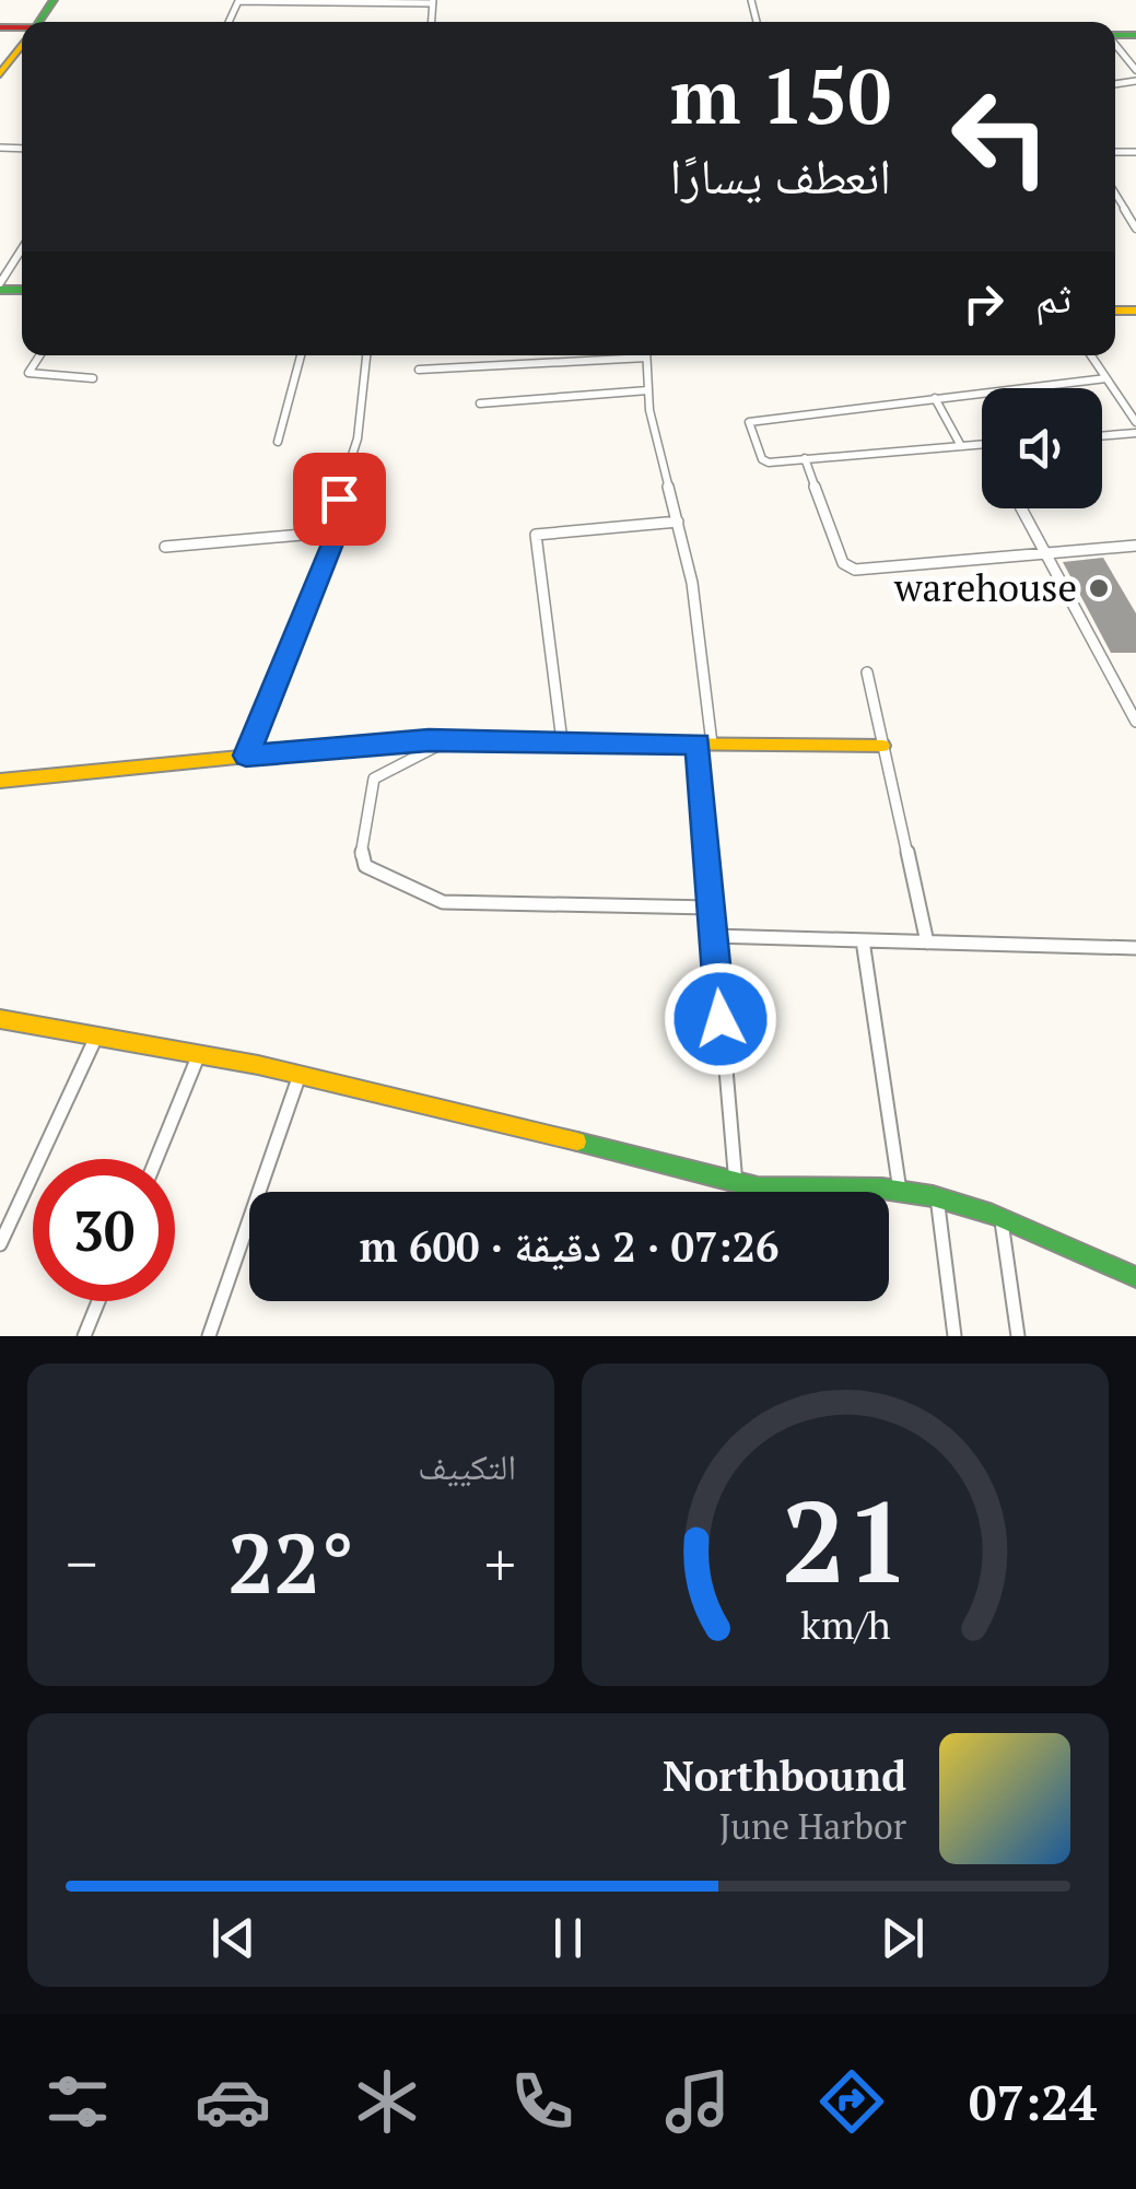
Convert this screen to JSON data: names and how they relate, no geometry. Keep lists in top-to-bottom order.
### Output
{
  "places": ["warehouse"],
  "page": {
    "turn": ["150 m", "انعطف يسارًا"],
    "then": "ثم",
    "limit": "30",
    "trip": "07:26 · 2 دقيقة · 600 m",
    "tile": "التكييف",
    "heat": ["−", "22°", "+"],
    "song": ["Northbound", "June Harbor"],
    "tabs": "07:24",
    "gauge": ["21", "km/h"]
  }
}
